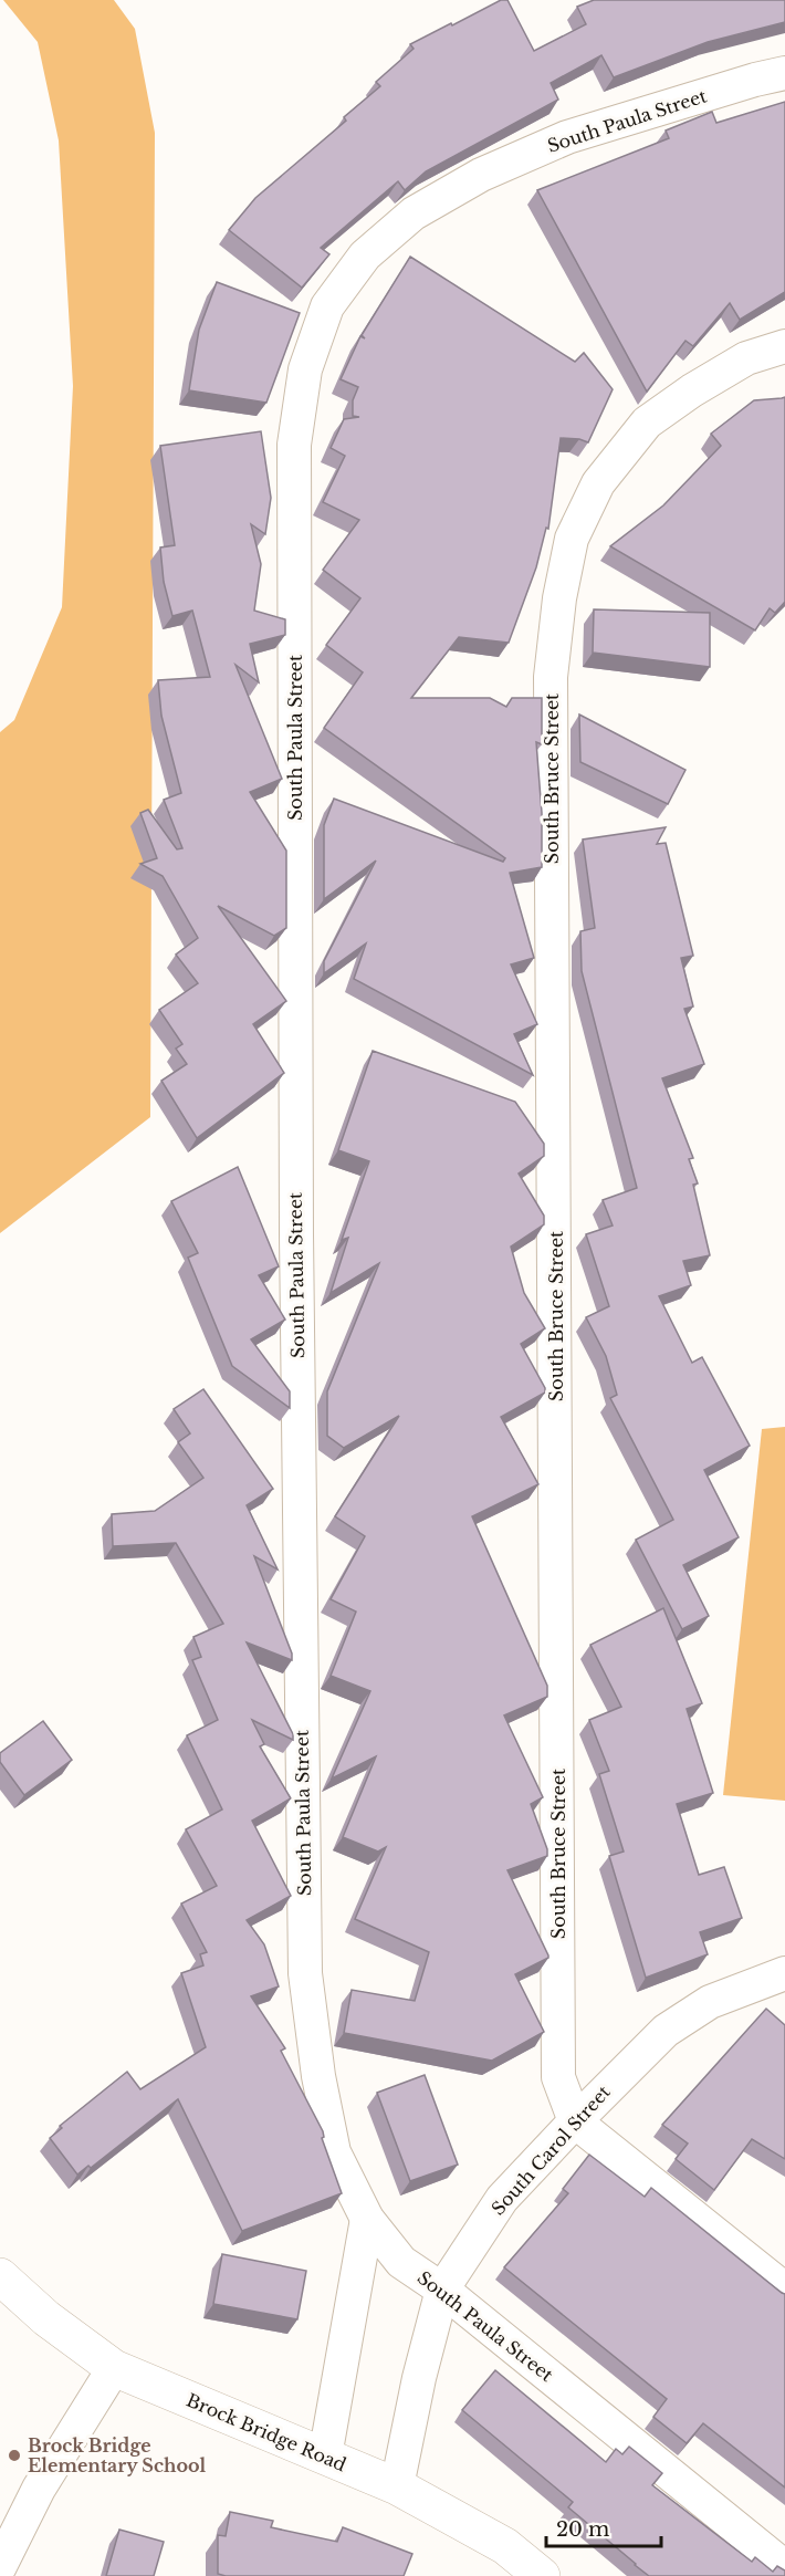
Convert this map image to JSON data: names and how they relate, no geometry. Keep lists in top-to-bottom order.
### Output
{
  "streets": {
    "street": [
      "South Paula Street",
      "South Bruce Street",
      "South Carol Street",
      "Brock Bridge Road"
    ]
  },
  "crossings": [
    ["South Paula Street", "South Carol Street"],
    ["South Bruce Street", "South Carol Street"],
    ["South Carol Street", "Brock Bridge Road"]
  ],
  "places": ["Brock Bridge Elementary School"],
  "scale_bar": "20 m"
}
